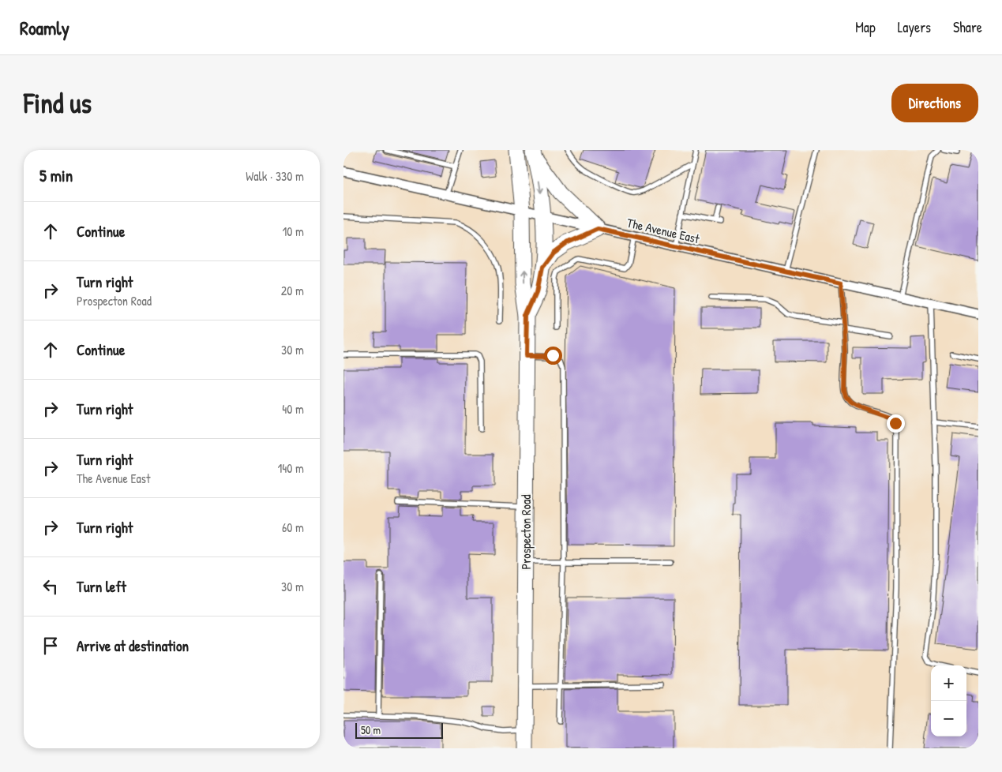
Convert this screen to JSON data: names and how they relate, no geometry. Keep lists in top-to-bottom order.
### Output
{
  "streets": {
    "main road": ["Prospecton Road"],
    "street": ["The Avenue East"]
  },
  "scale_bar": "50 m",
  "page": {
    "header": "Roamly",
    "nav": ["Map", "Layers", "Share"],
    "buttons": "Directions",
    "title": "Find us",
    "heading": ["5 min", "Walk · 330 m"],
    "list": [
      ["Continue", "10 m"],
      ["Turn right", "Prospecton Road", "20 m"],
      ["Continue", "30 m"],
      ["Turn right", "40 m"],
      ["Turn right", "The Avenue East", "140 m"],
      ["Turn right", "60 m"],
      ["Turn left", "30 m"],
      "Arrive at destination"
    ],
    "map_buttons": ["+", "−"],
    "scale": "50 m"
  }
}
